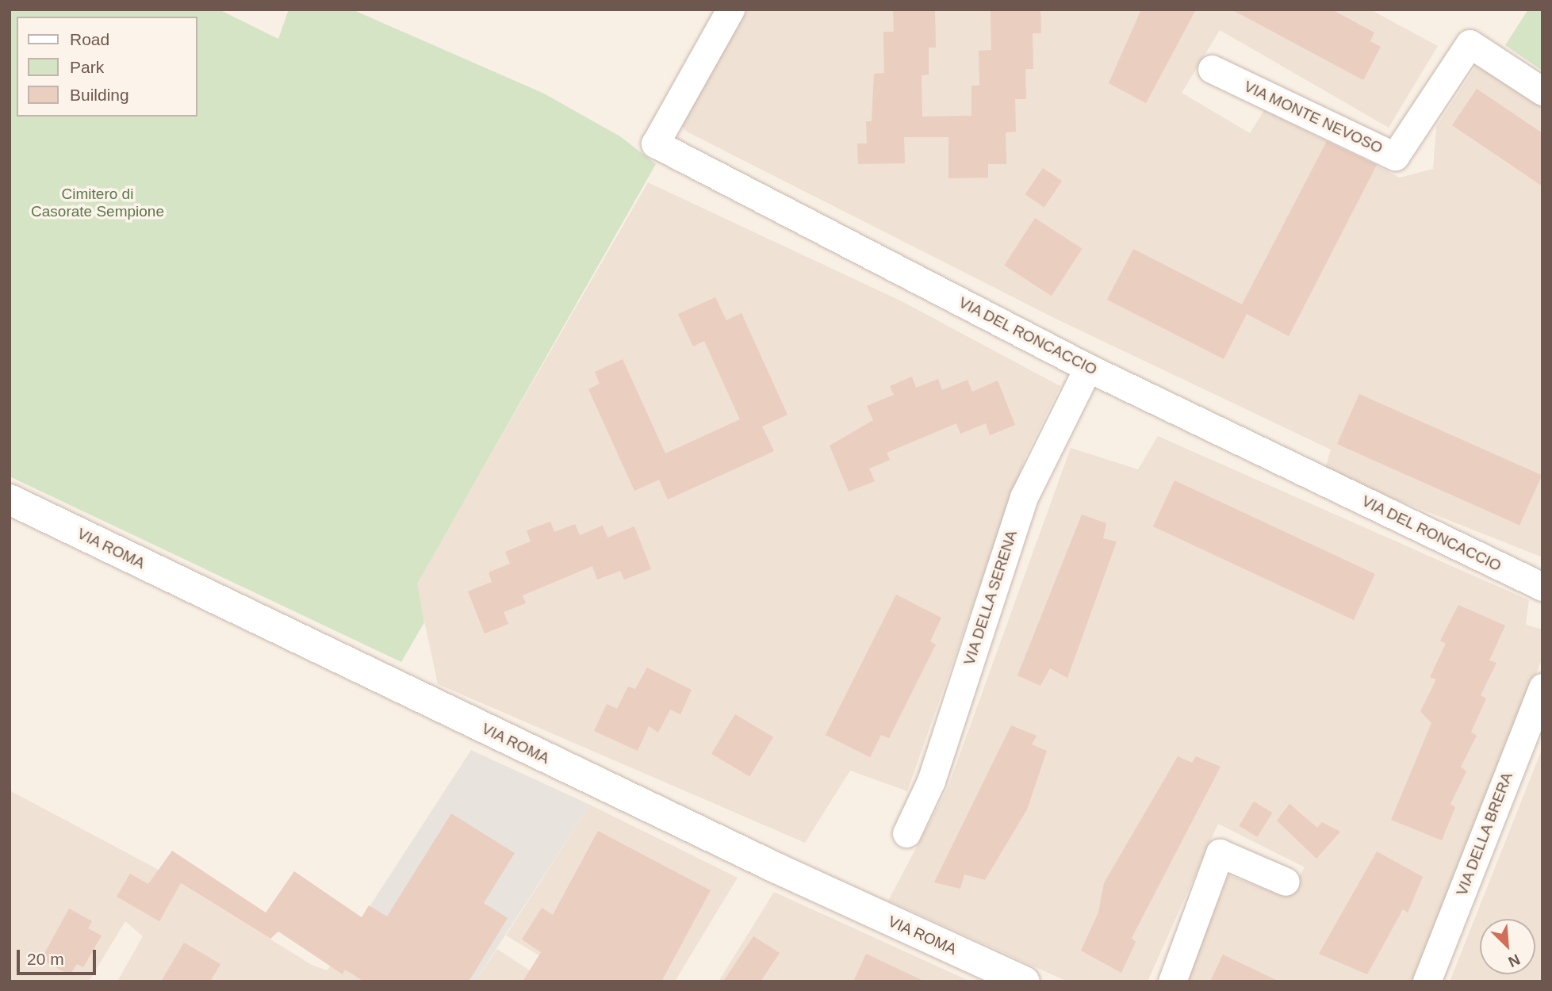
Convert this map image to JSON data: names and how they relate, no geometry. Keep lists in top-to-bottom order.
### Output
{
  "streets": {
    "street": [
      "VIA MONTE NEVOSO",
      "VIA DEL RONCACCIO",
      "VIA ROMA",
      "VIA DELLA SERENA",
      "VIA DELLA BRERA"
    ]
  },
  "crossings": [
    ["VIA DEL RONCACCIO", "VIA DELLA SERENA"]
  ],
  "parks": ["Cimitero di Casorate Sempione"],
  "legend": ["Road", "Park", "Building"],
  "scale_bar": "20 m",
  "north": "bottom right"
}
